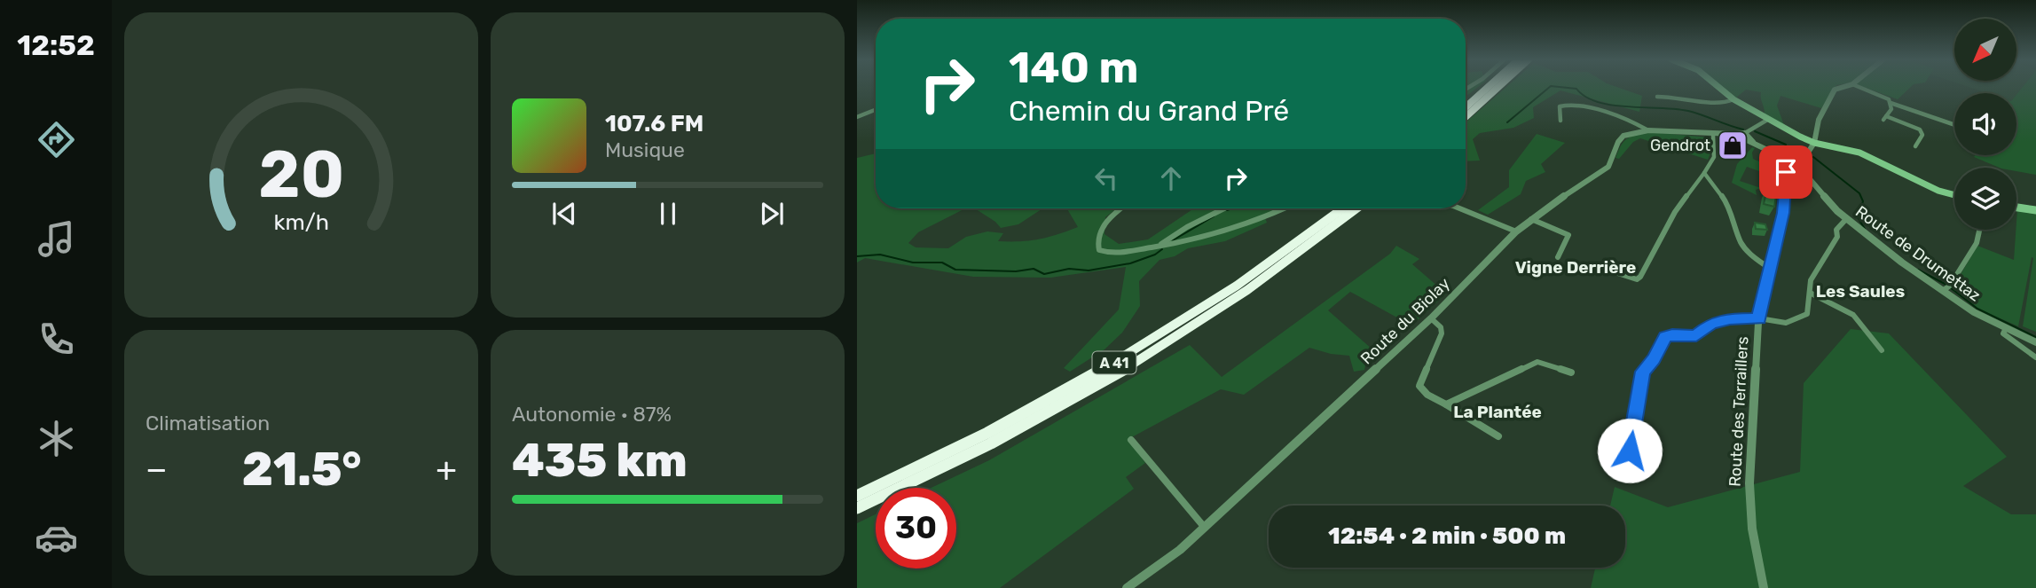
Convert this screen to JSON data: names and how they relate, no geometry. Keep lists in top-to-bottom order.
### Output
{
  "streets": {
    "highway": ["A 41"],
    "street": ["Route de Drumettaz", "Route du Biolay", "Route des Terraillers"]
  },
  "crossings": [
    ["Route de Drumettaz", "Route des Terraillers"]
  ],
  "districts": ["Vigne Derrière", "Les Saules", "La Plantée"],
  "places": {
    "shop": ["Gendrot"]
  },
  "north": "bottom left",
  "page": {
    "tabs": "12:52",
    "turn": ["140 m", "Chemin du Grand Pré"],
    "song": ["107.6 FM", "Musique"],
    "tile": [
      "Climatisation",
      ["Autonomie · 87%", "435 km"]
    ],
    "heat": ["−", "21.5°", "+"],
    "limit": "30",
    "trip": "12:54 · 2 min · 500 m",
    "gauge": ["20", "km/h"]
  }
}
